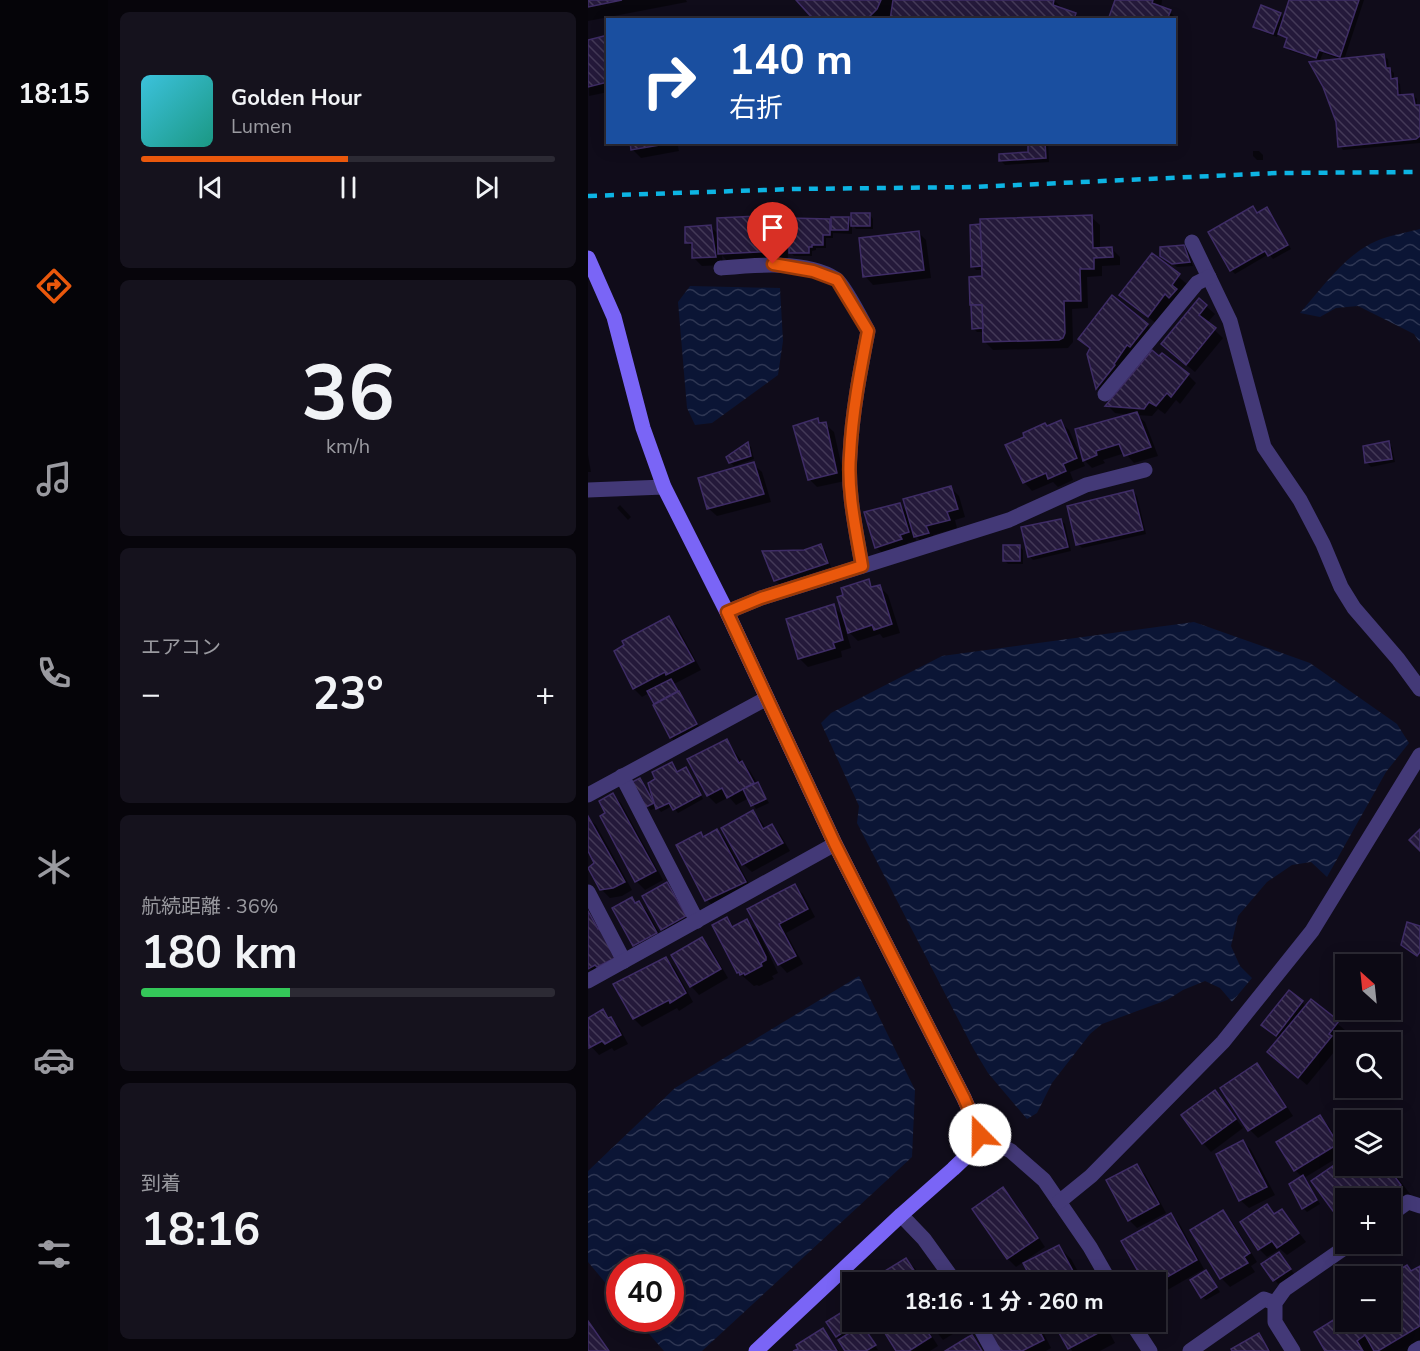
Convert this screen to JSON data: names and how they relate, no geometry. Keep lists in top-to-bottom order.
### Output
{
  "north": "top left",
  "page": {
    "tabs": "18:15",
    "turn": ["140 m", "右折"],
    "song": ["Golden Hour", "Lumen"],
    "tile": [
      ["36", "km/h"],
      "エアコン",
      ["航続距離 · 36%", "180 km"],
      ["到着", "18:16"]
    ],
    "heat": ["−", "23°", "+"],
    "map_buttons": ["+", "−"],
    "limit": "40",
    "trip": "18:16 · 1 分 · 260 m"
  }
}
